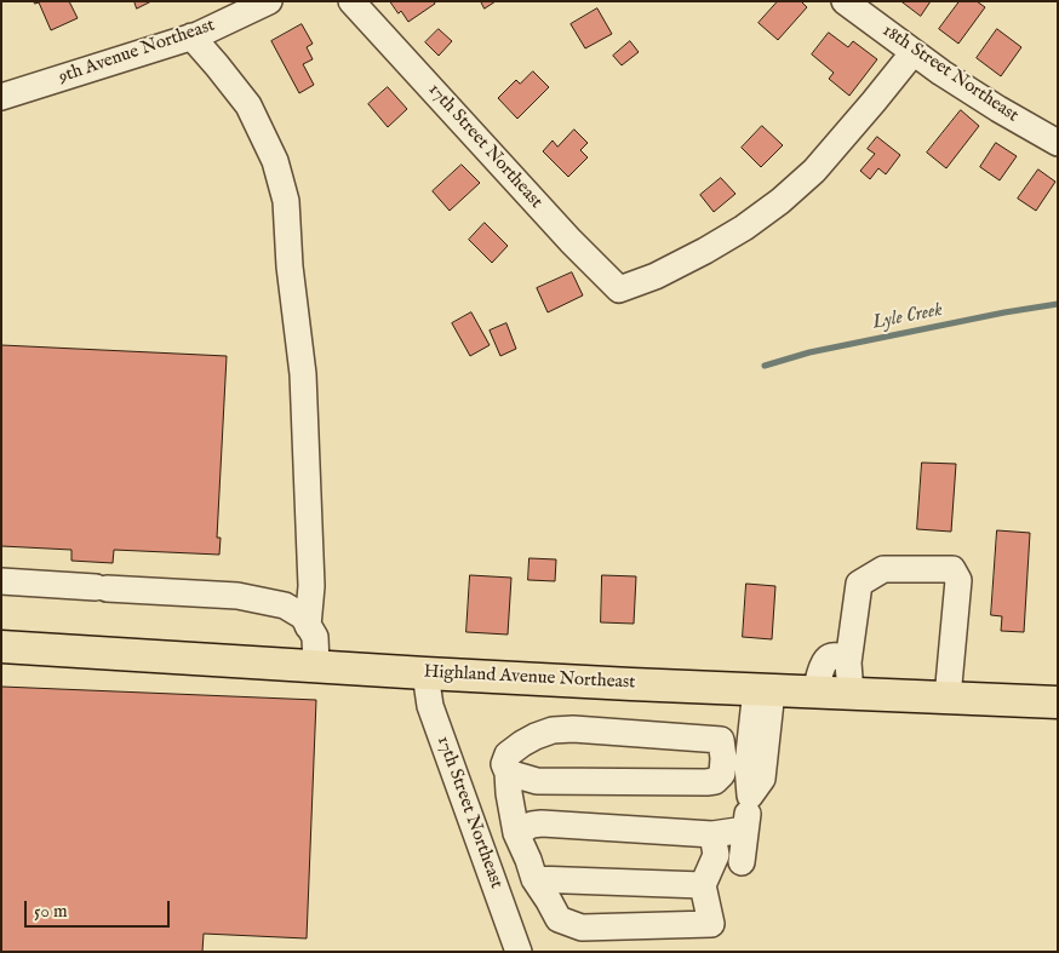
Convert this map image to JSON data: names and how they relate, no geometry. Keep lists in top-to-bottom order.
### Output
{
  "streets": {
    "main road": ["Highland Avenue Northeast"],
    "street": ["9th Avenue Northeast", "18th Street Northeast", "17th Street Northeast"]
  },
  "crossings": [
    ["18th Street Northeast", "17th Street Northeast"],
    ["17th Street Northeast", "Highland Avenue Northeast"]
  ],
  "water": ["Lyle Creek"],
  "scale_bar": "50 m"
}
